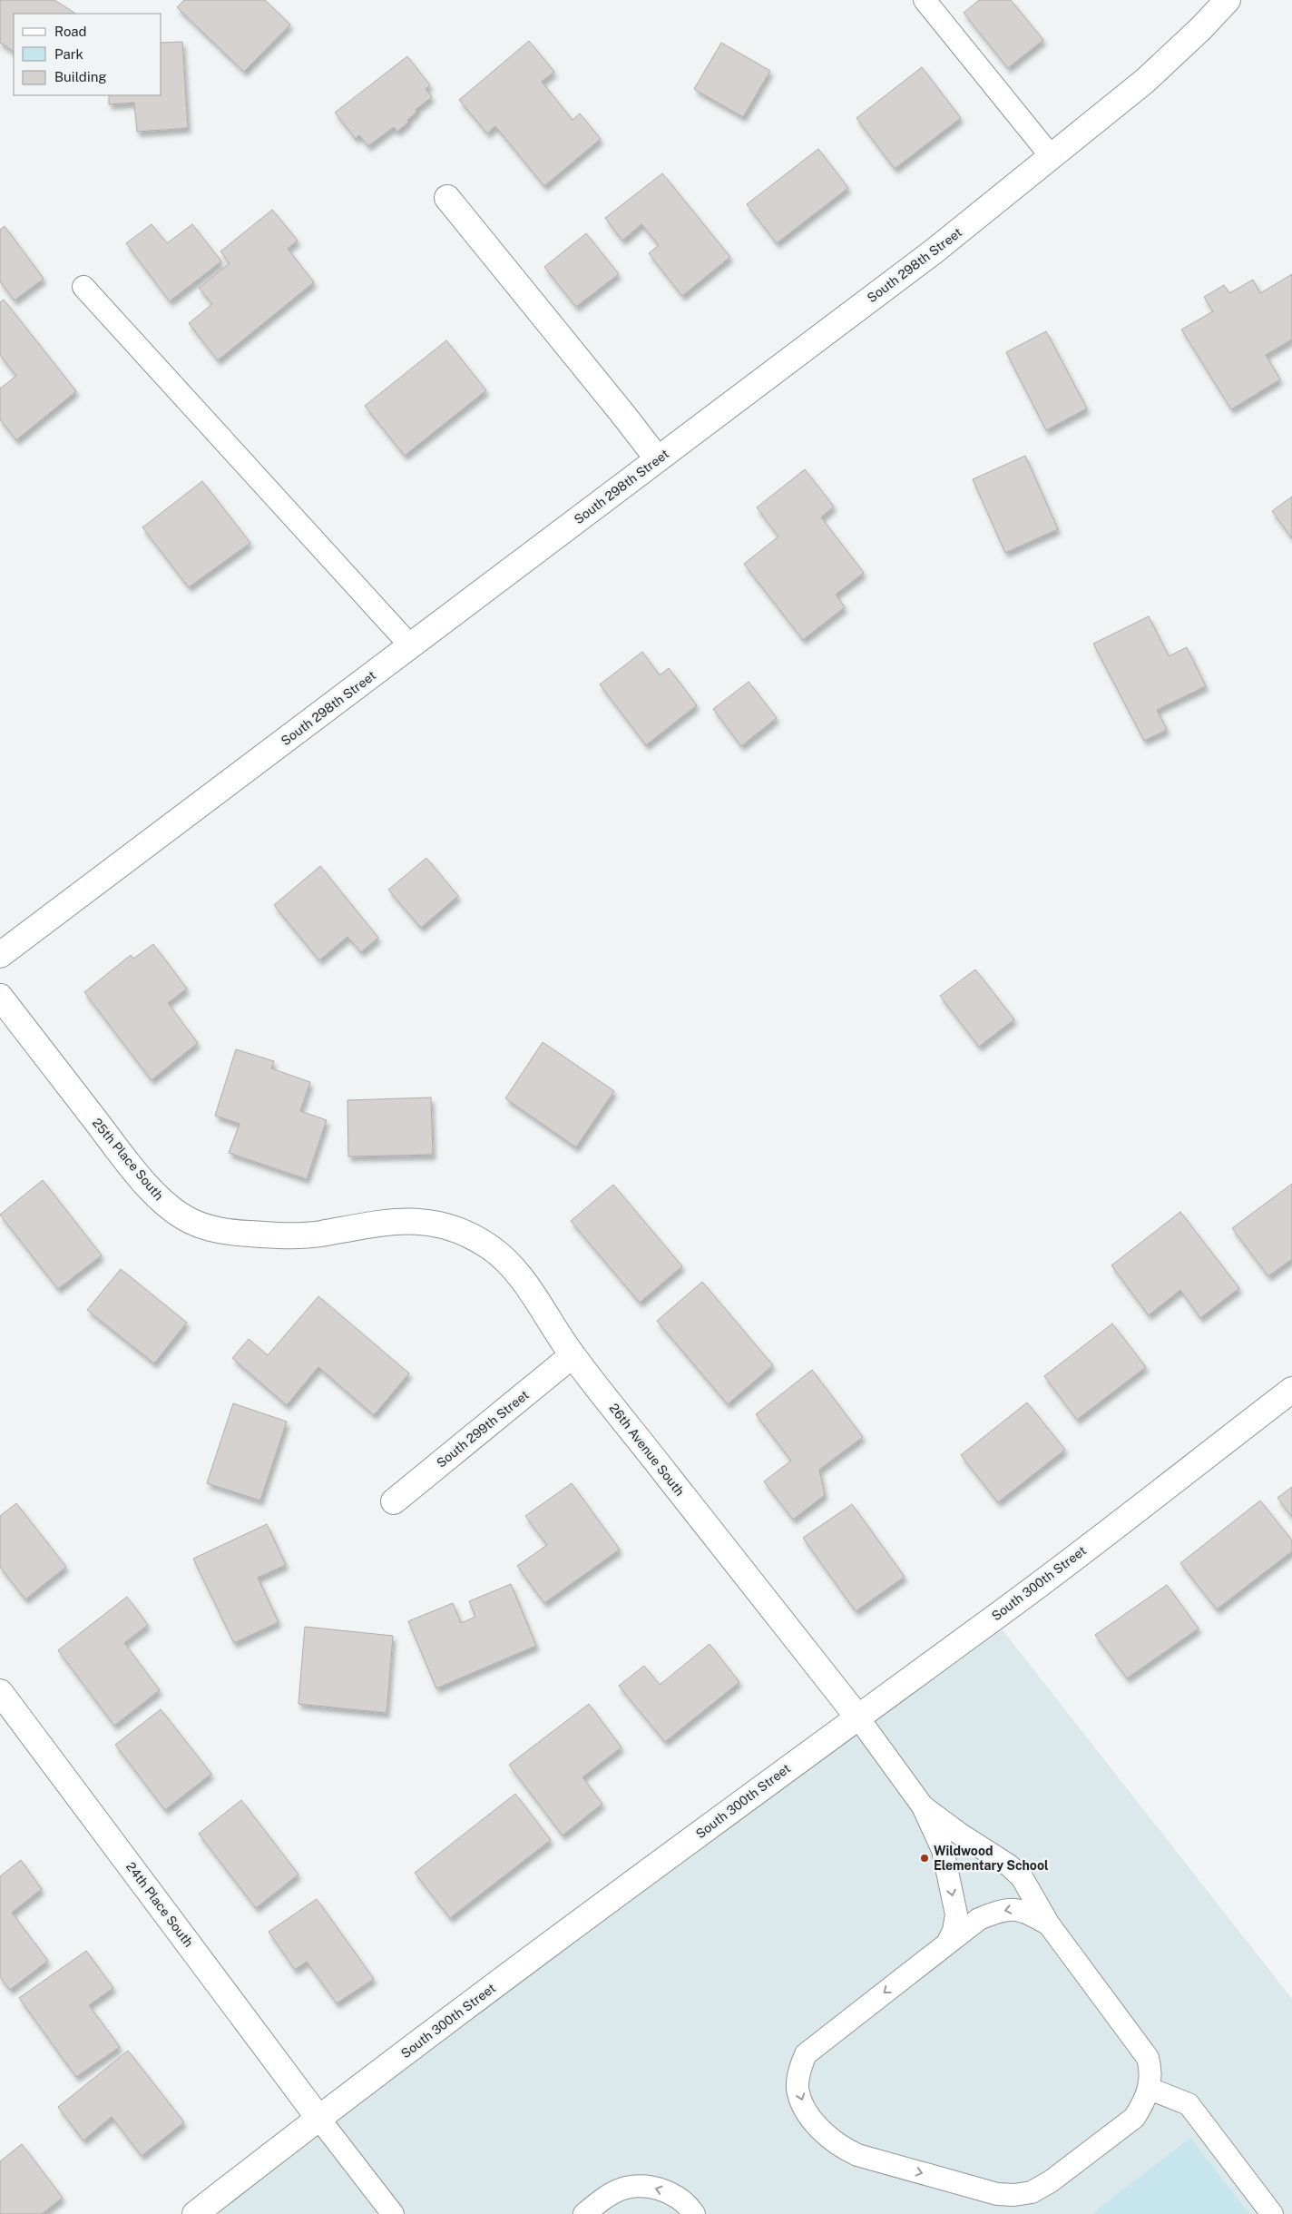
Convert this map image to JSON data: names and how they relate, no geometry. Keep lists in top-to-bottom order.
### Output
{
  "streets": {
    "street": [
      "South 298th Street",
      "25th Place South",
      "South 299th Street",
      "26th Avenue South",
      "South 300th Street",
      "24th Place South"
    ]
  },
  "crossings": [
    ["25th Place South", "26th Avenue South"],
    ["South 299th Street", "26th Avenue South"],
    ["26th Avenue South", "South 300th Street"],
    ["South 300th Street", "24th Place South"]
  ],
  "places": ["Wildwood Elementary School"],
  "legend": ["Road", "Park", "Building"]
}
